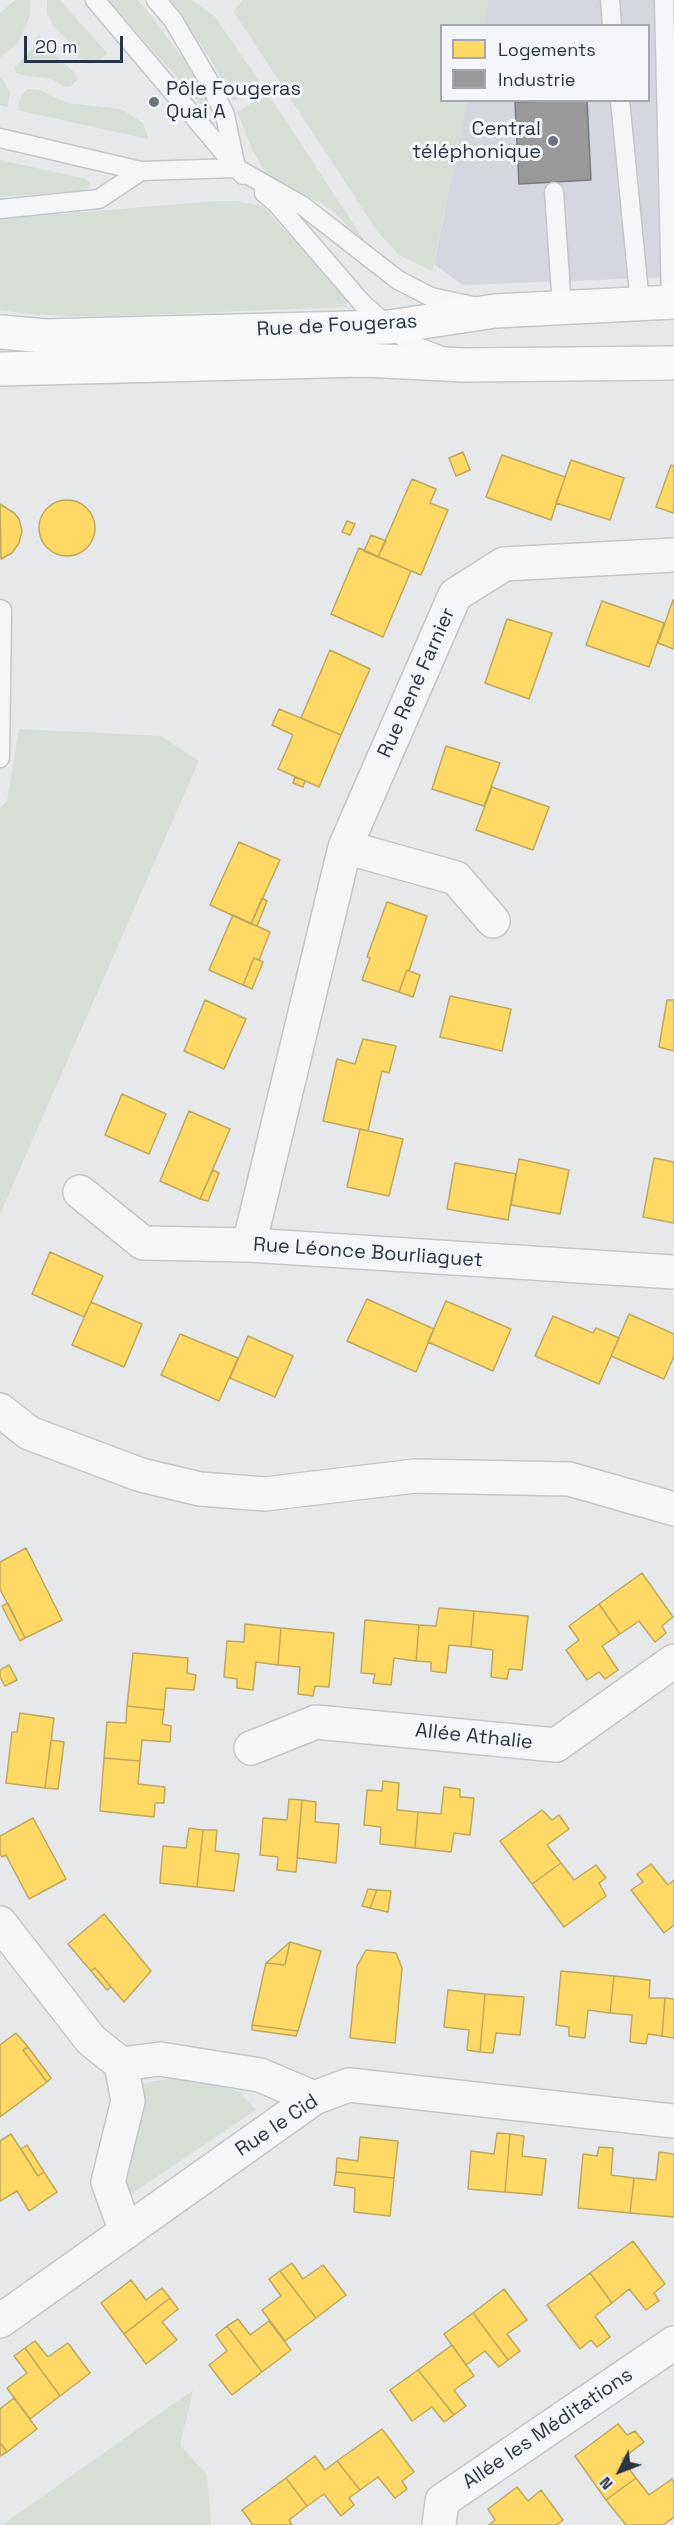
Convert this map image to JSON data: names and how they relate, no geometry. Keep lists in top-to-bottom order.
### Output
{
  "streets": {
    "main road": ["Rue de Fougeras"],
    "street": [
      "Rue René Farnier",
      "Rue Léonce Bourliaguet",
      "Allée Athalie",
      "Rue le Cid",
      "Allée les Méditations"
    ]
  },
  "crossings": [
    ["Rue René Farnier", "Rue Léonce Bourliaguet"]
  ],
  "places": ["Pôle Fougeras Quai A", "Central téléphonique"],
  "legend": ["Logements", "Industrie"],
  "scale_bar": "20 m",
  "north": "bottom left"
}
